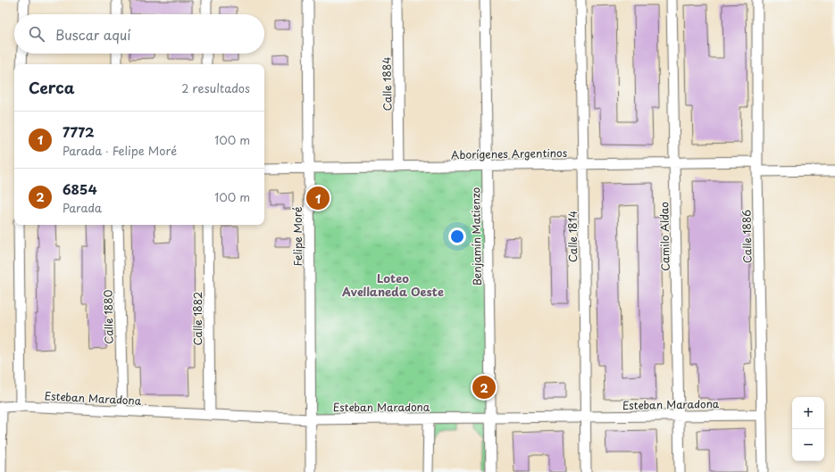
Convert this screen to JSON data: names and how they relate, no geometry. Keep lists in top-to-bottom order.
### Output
{
  "streets": {
    "street": [
      "Calle 1884",
      "Aborígenes Argentinos",
      "Felipe Moré",
      "Benjamín Matienzo",
      "Calle 1814",
      "Camilo Aldao",
      "Calle 1886",
      "Calle 1880",
      "Calle 1882",
      "Esteban Maradona"
    ]
  },
  "crossings": [
    ["Calle 1884", "Aborígenes Argentinos"],
    ["Aborígenes Argentinos", "Felipe Moré"],
    ["Aborígenes Argentinos", "Benjamín Matienzo"],
    ["Aborígenes Argentinos", "Calle 1814"],
    ["Aborígenes Argentinos", "Camilo Aldao"],
    ["Aborígenes Argentinos", "Calle 1886"],
    ["Felipe Moré", "Esteban Maradona"],
    ["Benjamín Matienzo", "Esteban Maradona"],
    ["Calle 1814", "Esteban Maradona"],
    ["Camilo Aldao", "Esteban Maradona"],
    ["Calle 1886", "Esteban Maradona"],
    ["Calle 1880", "Esteban Maradona"],
    ["Calle 1882", "Esteban Maradona"]
  ],
  "districts": ["Loteo Avellaneda Oeste"],
  "page": {
    "search": "Buscar aquí",
    "heading": ["Cerca", "2 resultados"],
    "list": [
      {
        "mark": "1",
        "name": "7772",
        "note": "Parada · Felipe Moré",
        "value": "100 m"
      },
      {
        "mark": "2",
        "name": "6854",
        "note": "Parada",
        "value": "100 m"
      }
    ],
    "pins": ["1", "2"],
    "map_buttons": ["+", "−"]
  }
}
